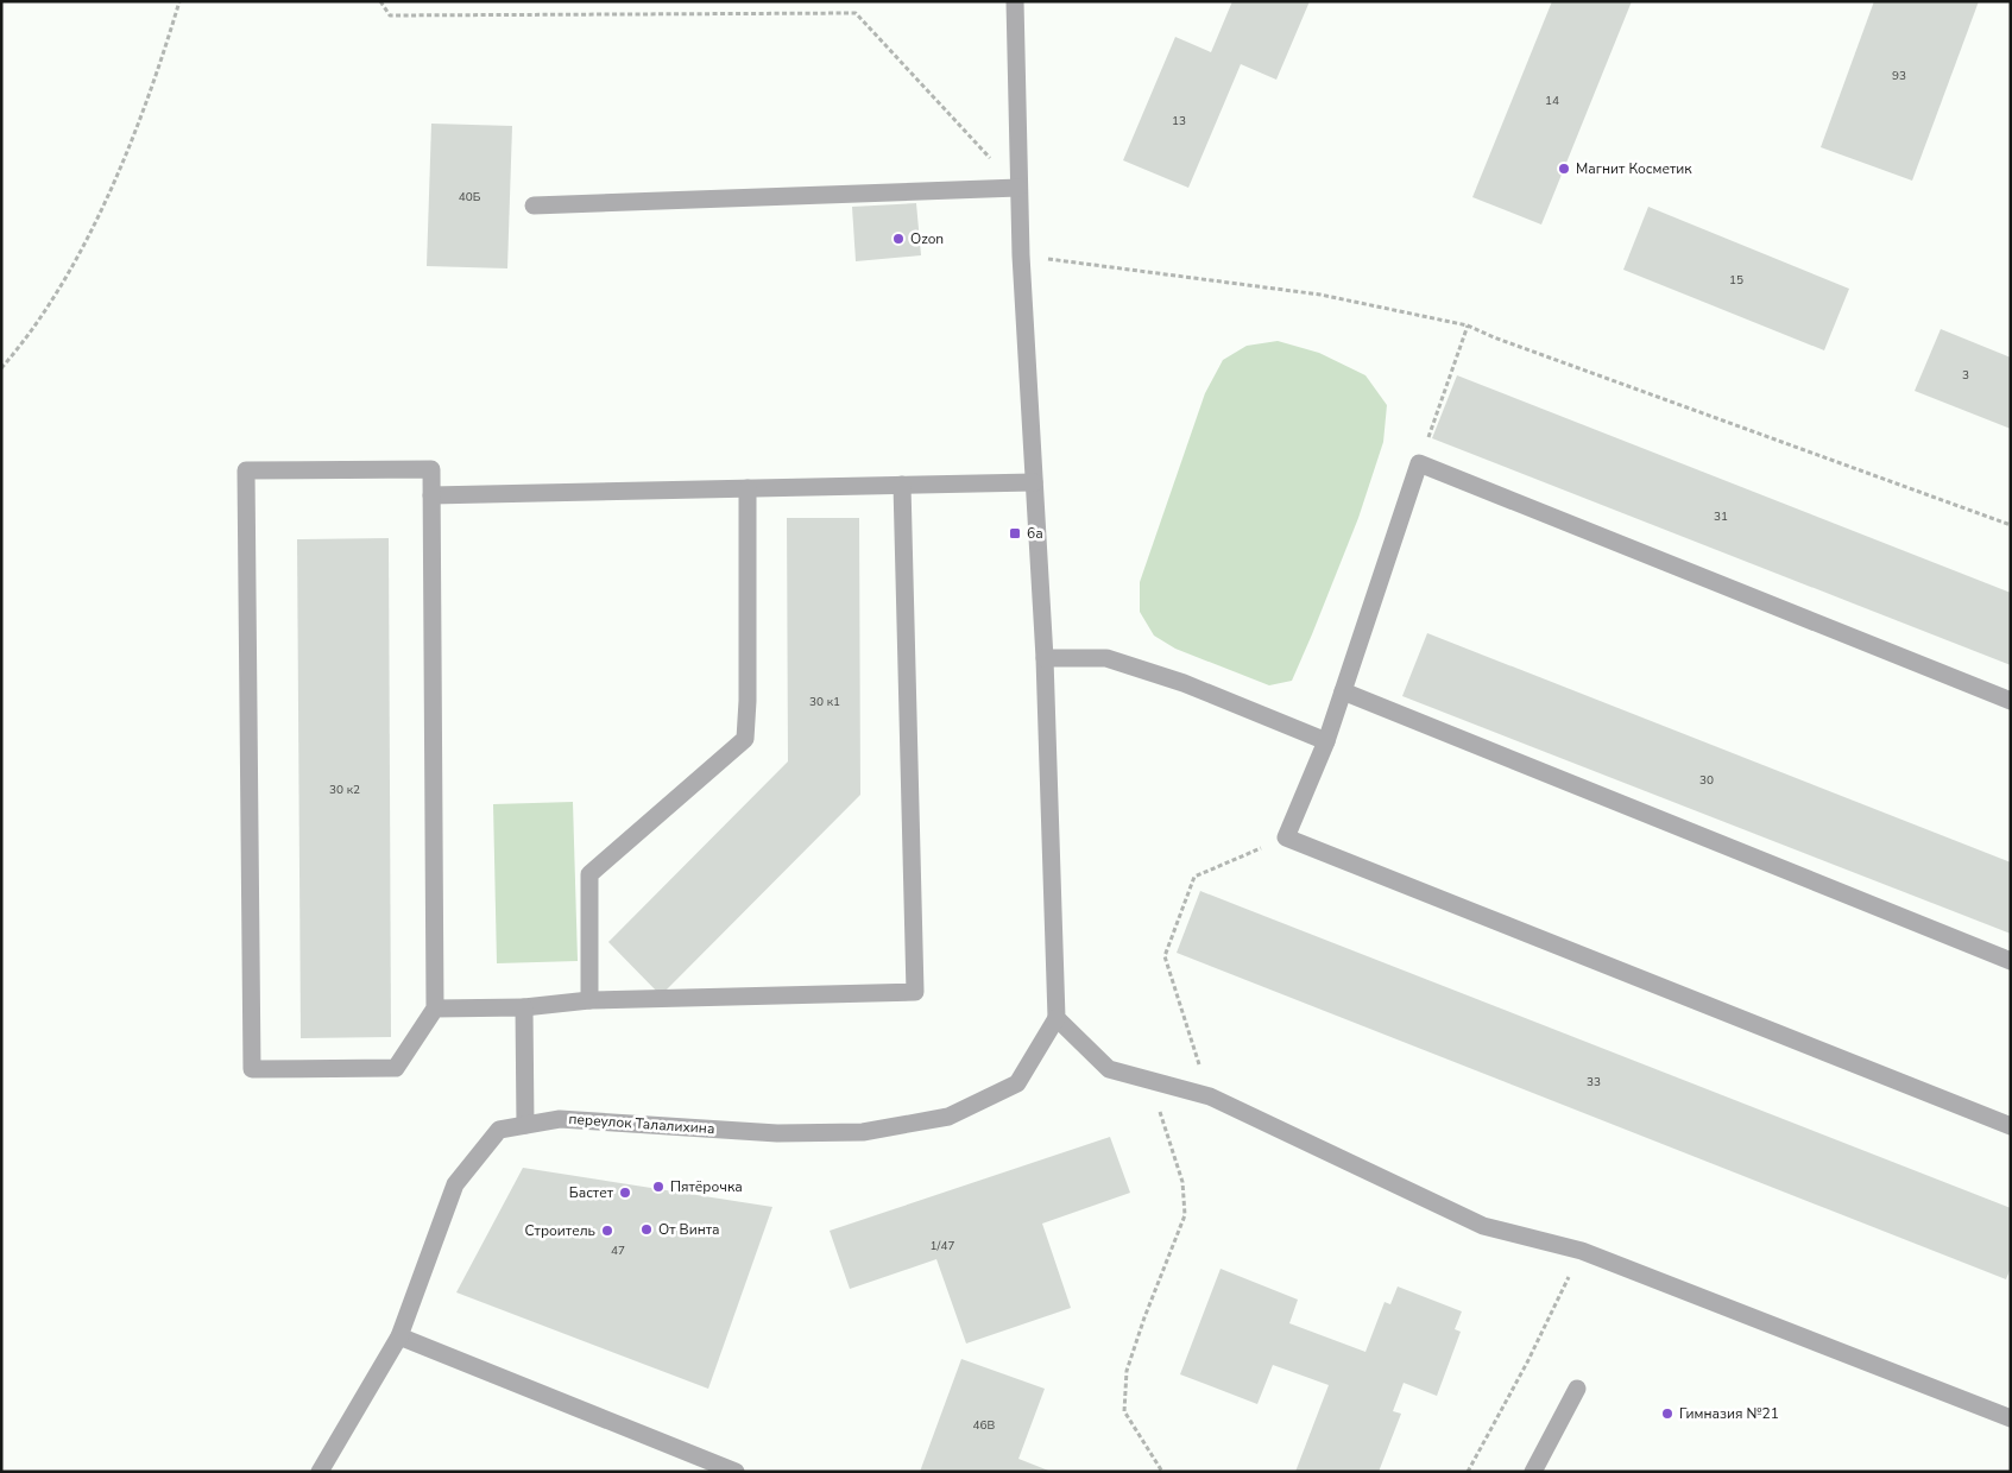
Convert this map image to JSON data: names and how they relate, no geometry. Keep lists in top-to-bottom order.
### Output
{
  "streets": {
    "street": ["переулок Талалихина"]
  },
  "places": {
    "other": [
      "Магнит Косметик",
      "Ozon",
      "Пятёрочка",
      "Бастет",
      "От Винта",
      "Строитель",
      "Гимназия №21"
    ],
    "transit": ["6а"]
  },
  "house_numbers": [
    "93",
    "14",
    "13",
    "40Б",
    "15",
    "3",
    "31",
    "30 к1",
    "30",
    "30 к2",
    "33",
    "1/47",
    "47",
    "46В"
  ]
}
